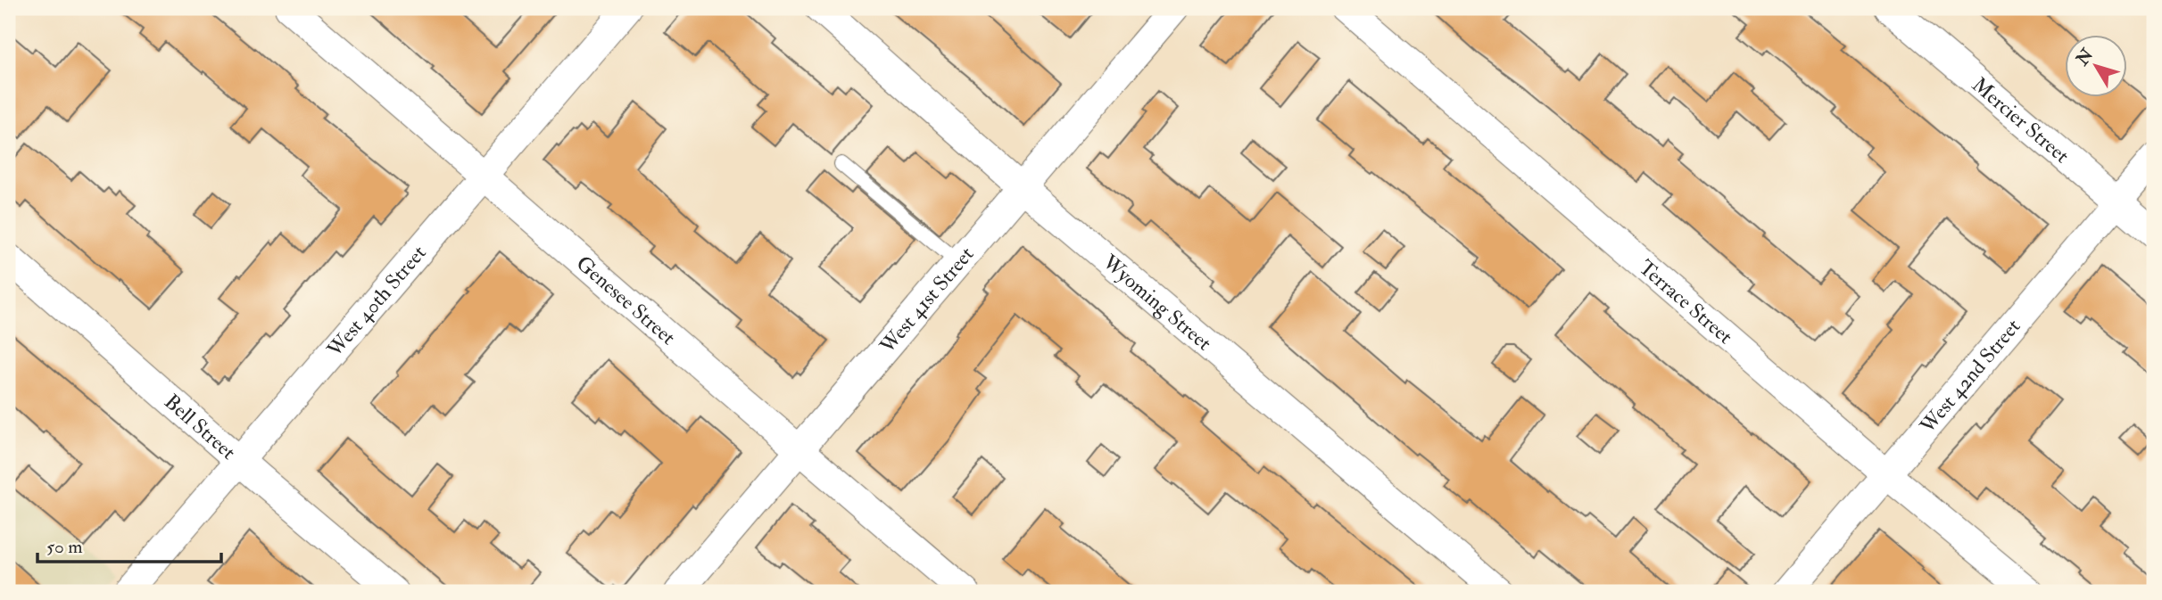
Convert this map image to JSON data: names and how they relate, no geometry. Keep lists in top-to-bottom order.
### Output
{
  "streets": {
    "street": [
      "Mercier Street",
      "West 40th Street",
      "Genesee Street",
      "West 41st Street",
      "Terrace Street",
      "Wyoming Street",
      "West 42nd Street",
      "Bell Street"
    ]
  },
  "crossings": [
    ["Mercier Street", "West 42nd Street"],
    ["West 40th Street", "Genesee Street"],
    ["West 40th Street", "Bell Street"],
    ["Genesee Street", "West 41st Street"],
    ["West 41st Street", "Wyoming Street"],
    ["Terrace Street", "West 42nd Street"]
  ],
  "scale_bar": "50 m",
  "north": "top left"
}
